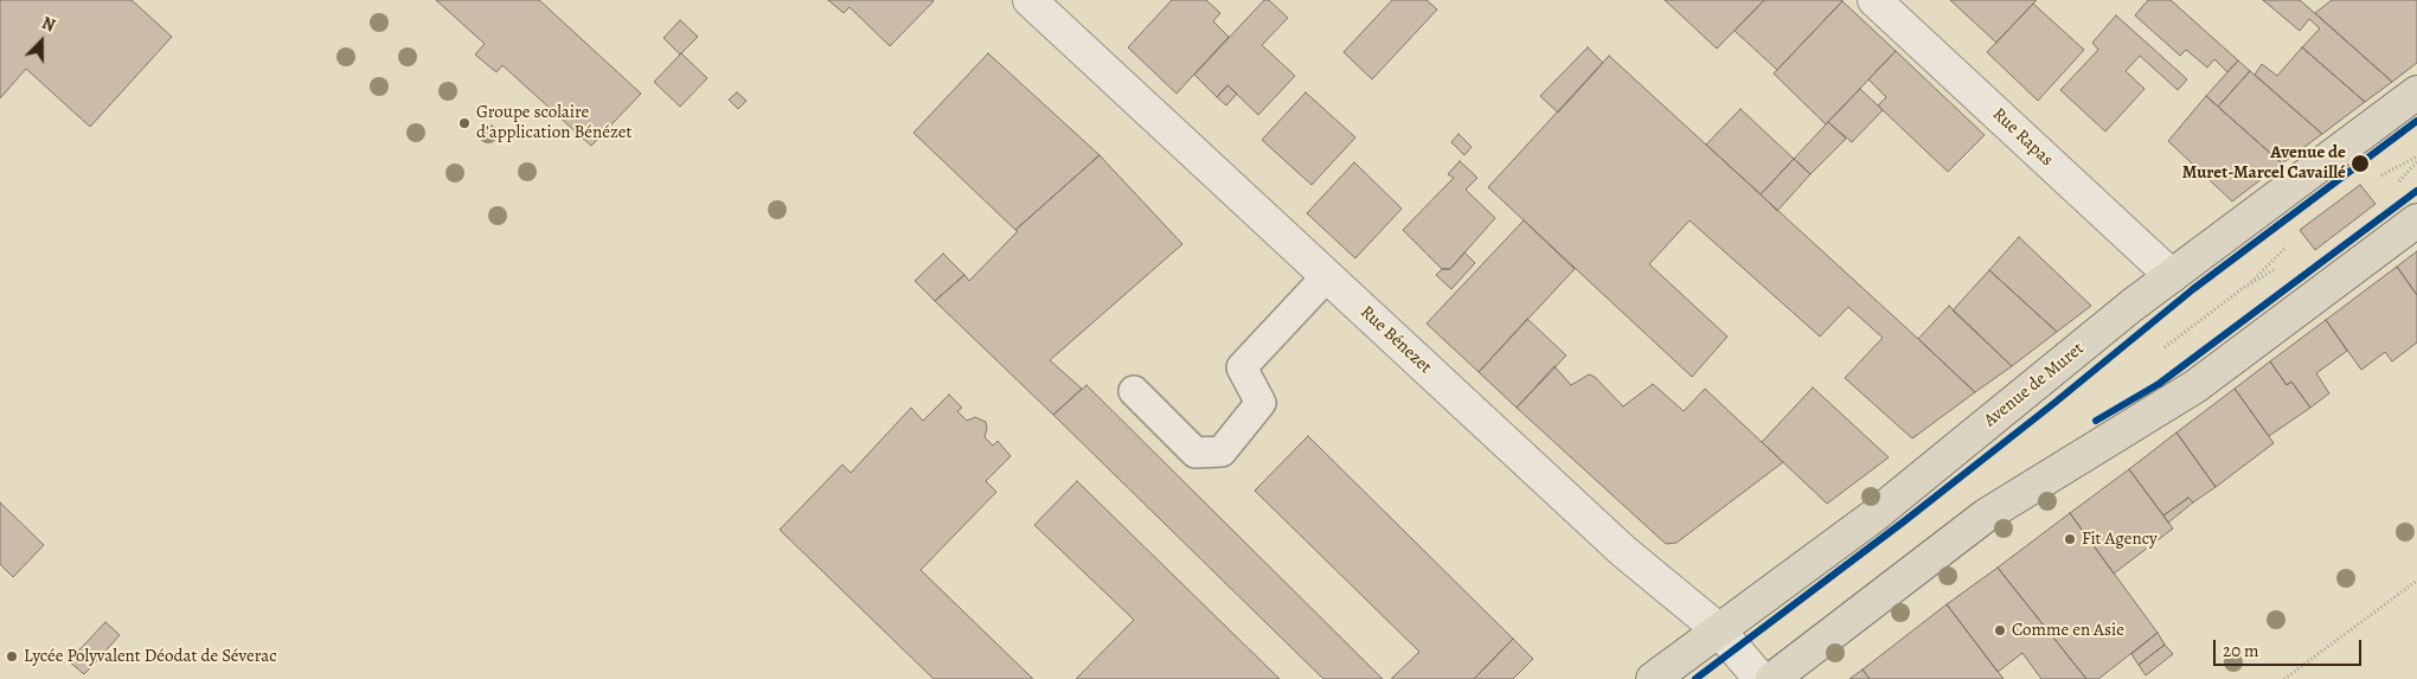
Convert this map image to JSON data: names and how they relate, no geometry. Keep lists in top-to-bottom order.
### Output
{
  "streets": {
    "main road": ["Avenue de Muret"],
    "street": ["Rue Rapas", "Rue Bénezet"]
  },
  "crossings": [
    ["Rue Rapas", "Avenue de Muret"],
    ["Rue Bénezet", "Avenue de Muret"]
  ],
  "places": [
    "Groupe scolaire d'application Bénézet",
    "Avenue de Muret-Marcel Cavaillé",
    "Fit Agency",
    "Comme en Asie",
    "Lycée Polyvalent Déodat de Séverac"
  ],
  "scale_bar": "20 m",
  "north": "top"
}
